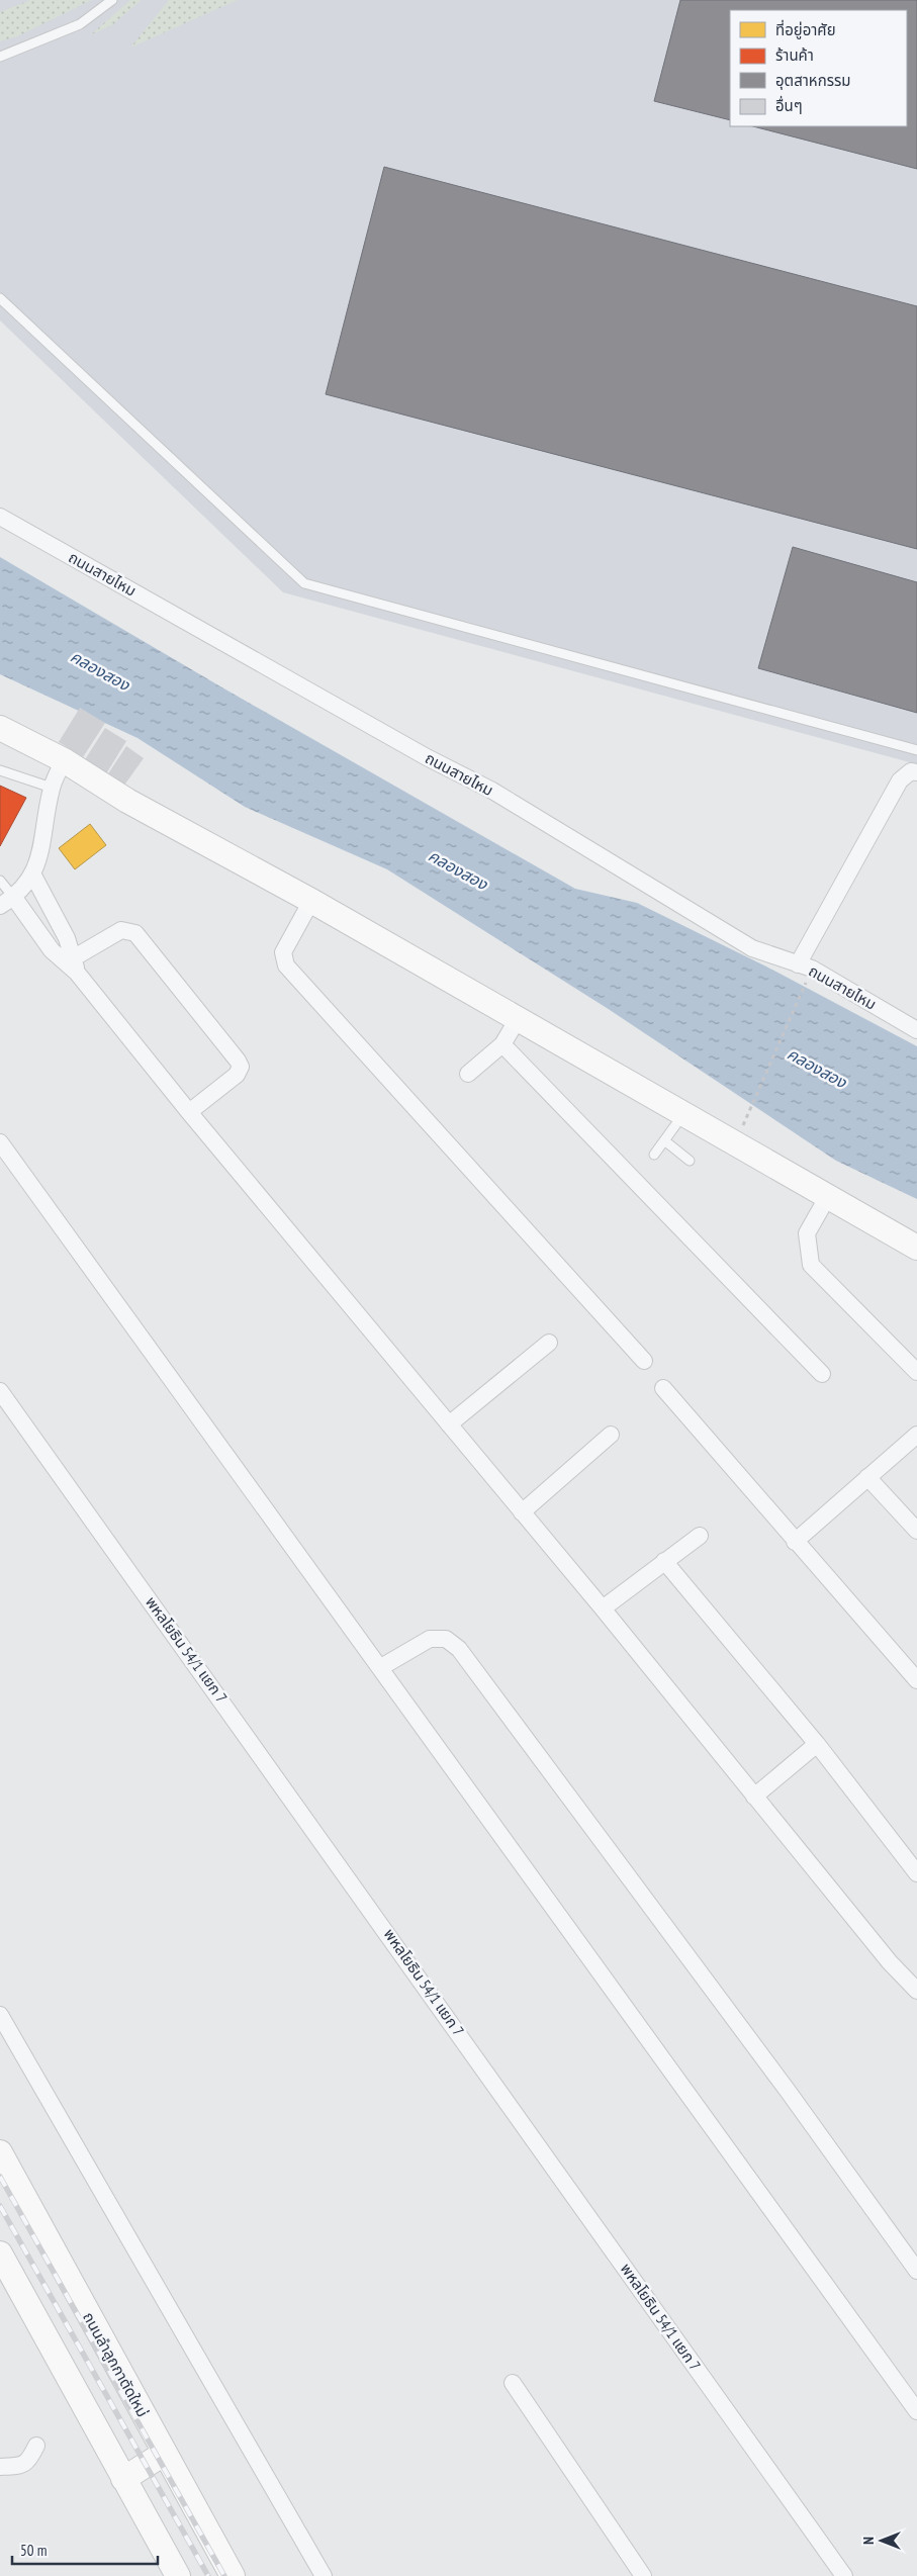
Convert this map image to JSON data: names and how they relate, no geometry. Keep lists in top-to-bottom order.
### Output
{
  "streets": {
    "street": ["ถนนสายไหม", "พหลโยธิน 54/1 แยก 7", "ถนนลำลูกกาตัดใหม่"]
  },
  "water": ["คลองสอง"],
  "legend": [
    "ที่อยู่อาศัย",
    "ร้านค้า",
    "อุตสาหกรรม",
    "อื่นๆ"
  ],
  "scale_bar": "50 m",
  "north": "left"
}
